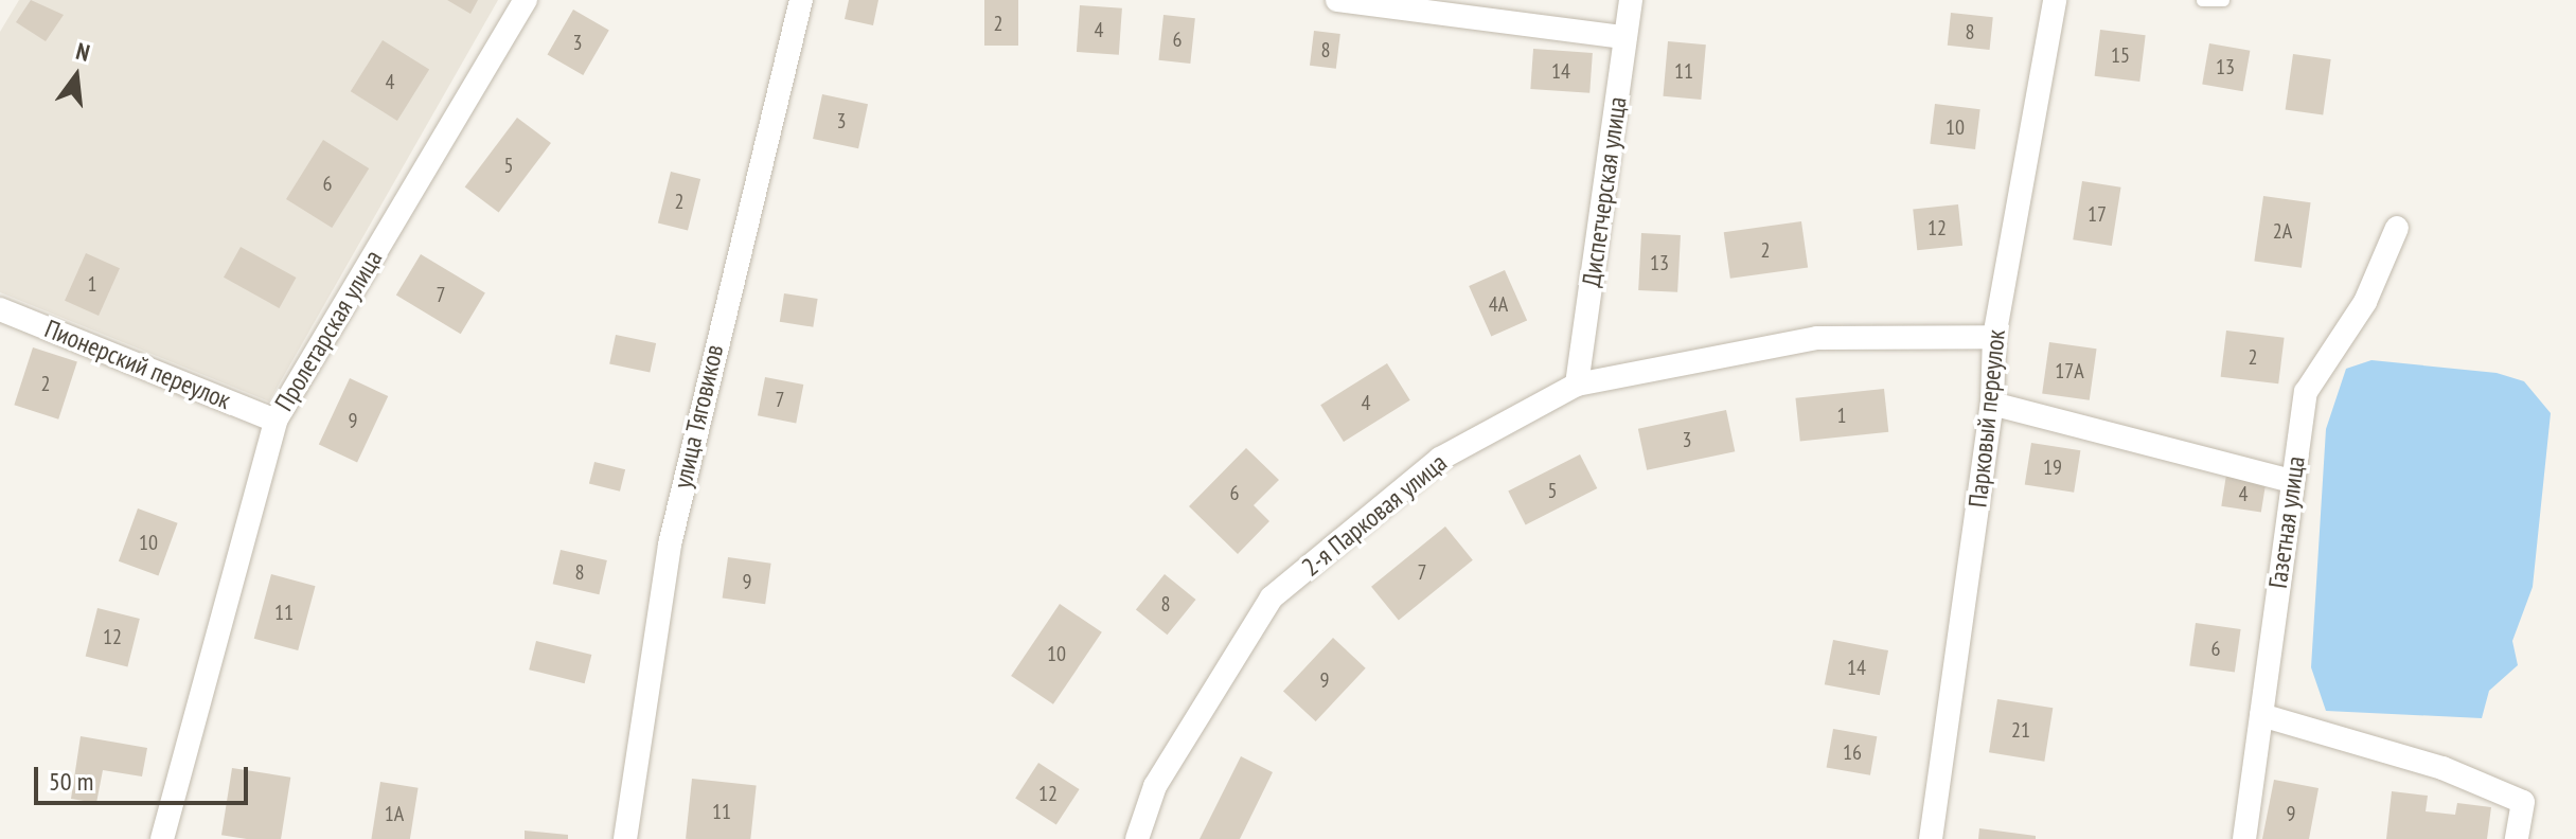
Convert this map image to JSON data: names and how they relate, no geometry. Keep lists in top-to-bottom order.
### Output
{
  "streets": {
    "street": [
      "Диспетчерская улица",
      "Пролетарская улица",
      "Пионерский переулок",
      "улица Тяговиков",
      "Парковый переулок",
      "2-я Парковая улица",
      "Газетная улица"
    ]
  },
  "crossings": [
    ["Диспетчерская улица", "2-я Парковая улица"],
    ["Пролетарская улица", "Пионерский переулок"],
    ["Парковый переулок", "2-я Парковая улица"]
  ],
  "house_numbers": [
    "2",
    "4",
    "8",
    "6",
    "3",
    "8",
    "15",
    "13",
    "14",
    "11",
    "4",
    "3",
    "10",
    "5",
    "6",
    "2",
    "17",
    "12",
    "2А",
    "2",
    "13",
    "1",
    "7",
    "4А",
    "2",
    "17А",
    "2",
    "7",
    "4",
    "1",
    "9",
    "3",
    "19",
    "5",
    "6",
    "4",
    "10",
    "8",
    "7",
    "9",
    "8",
    "11",
    "12",
    "6",
    "10",
    "14",
    "9",
    "21",
    "16",
    "12",
    "11",
    "1А",
    "9"
  ],
  "scale_bar": "50 m",
  "north": "top"
}
